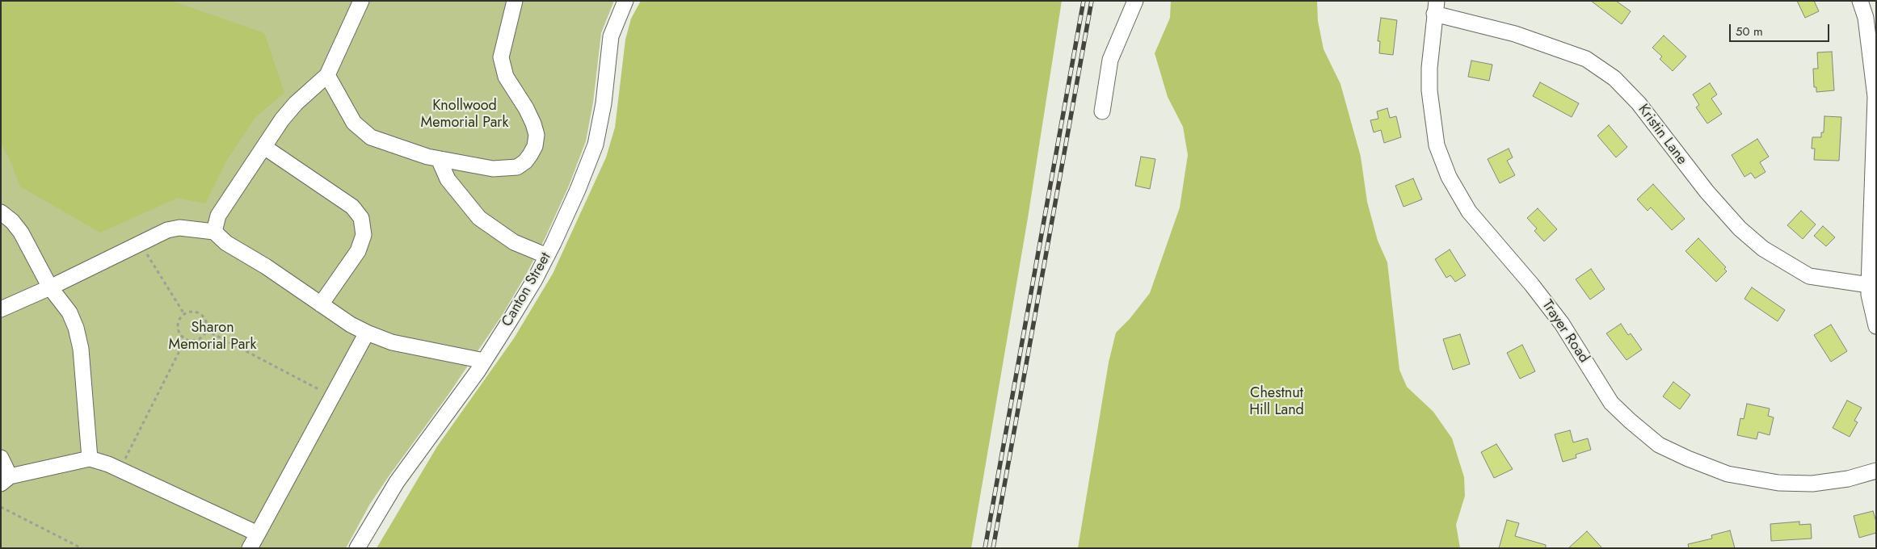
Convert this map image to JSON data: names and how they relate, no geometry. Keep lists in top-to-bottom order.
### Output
{
  "streets": {
    "street": ["Kristin Lane", "Canton Street", "Trayer Road"]
  },
  "crossings": [
    ["Kristin Lane", "Trayer Road"]
  ],
  "parks": ["Knollwood Memorial Park", "Sharon Memorial Park", "Chestnut Hill Land"],
  "scale_bar": "50 m"
}
